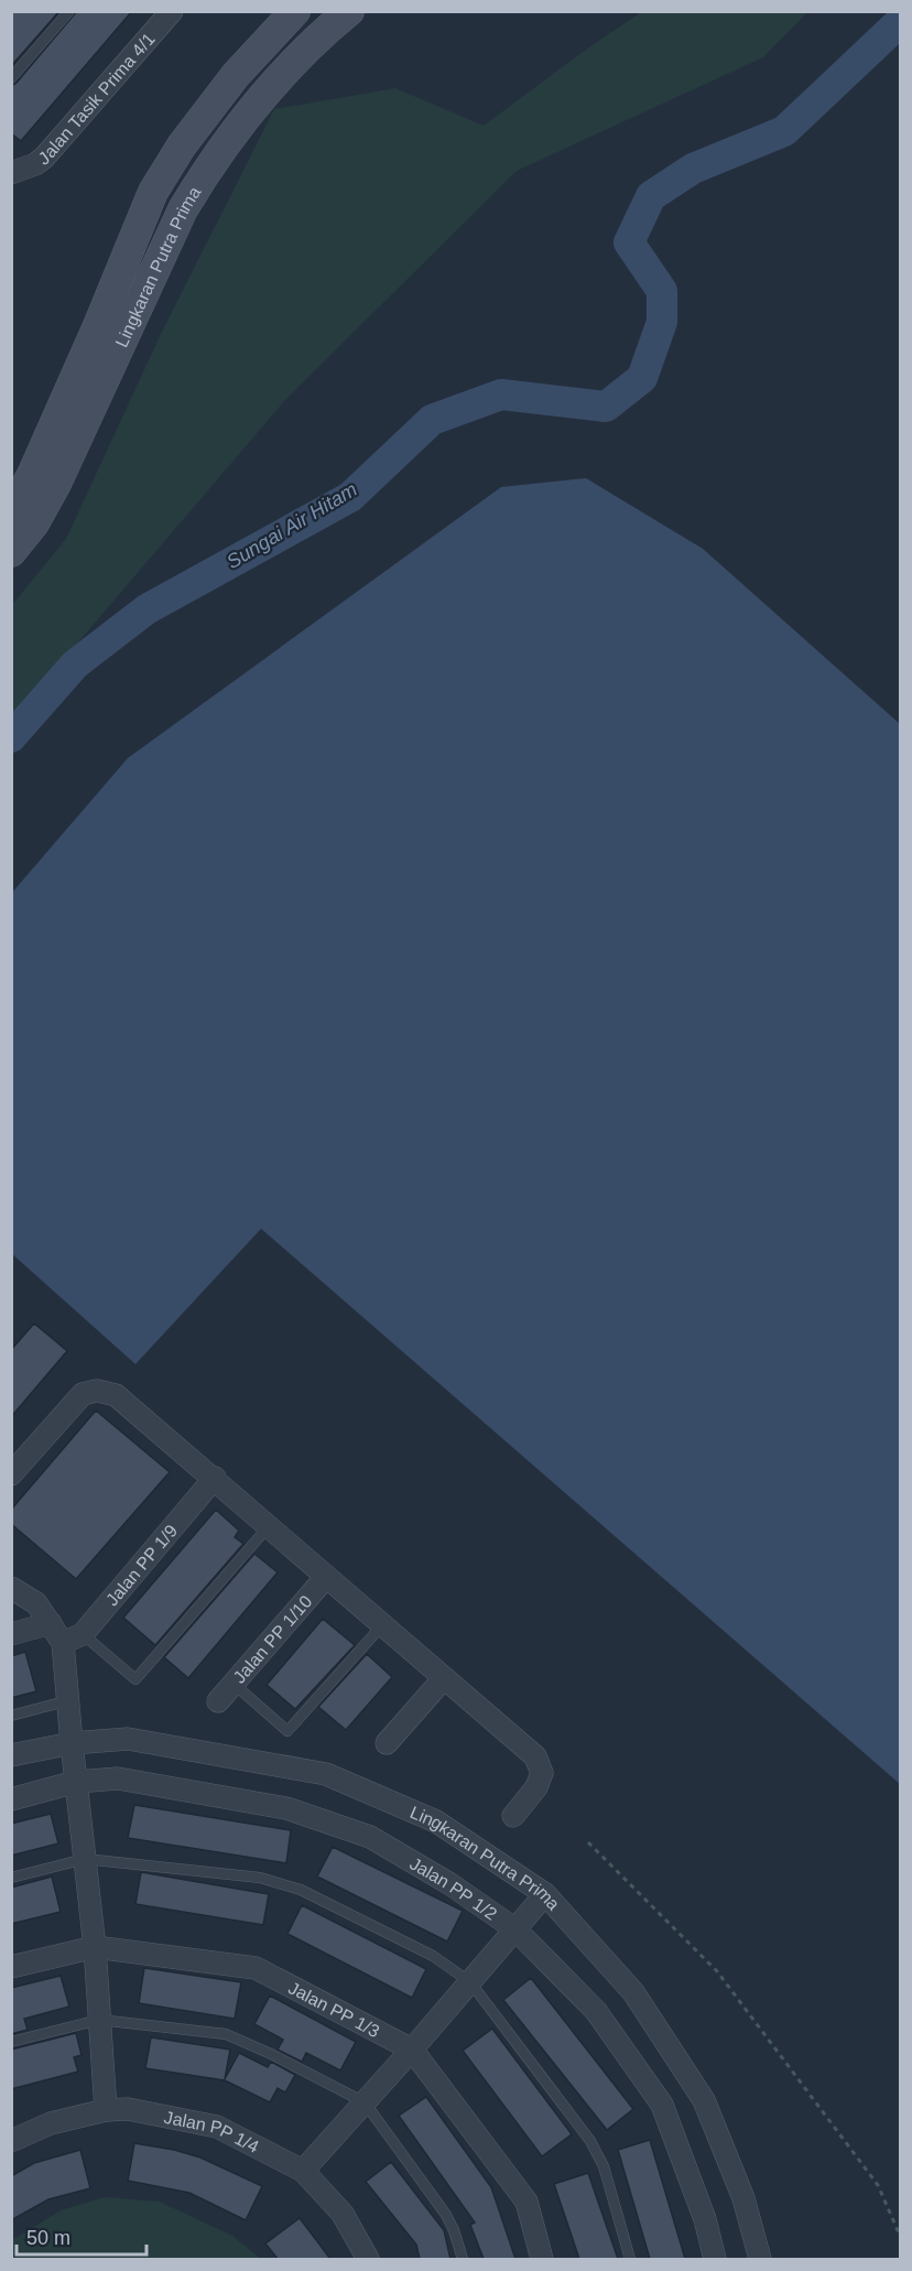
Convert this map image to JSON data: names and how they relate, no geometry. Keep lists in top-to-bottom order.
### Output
{
  "streets": {
    "main road": ["Lingkaran Putra Prima"],
    "street": [
      "Jalan Tasik Prima 4/1",
      "Jalan PP 1/9",
      "Jalan PP 1/10",
      "Jalan PP 1/2",
      "Jalan PP 1/3",
      "Jalan PP 1/4"
    ]
  },
  "water": ["Sungai Air Hitam"],
  "scale_bar": "50 m"
}
